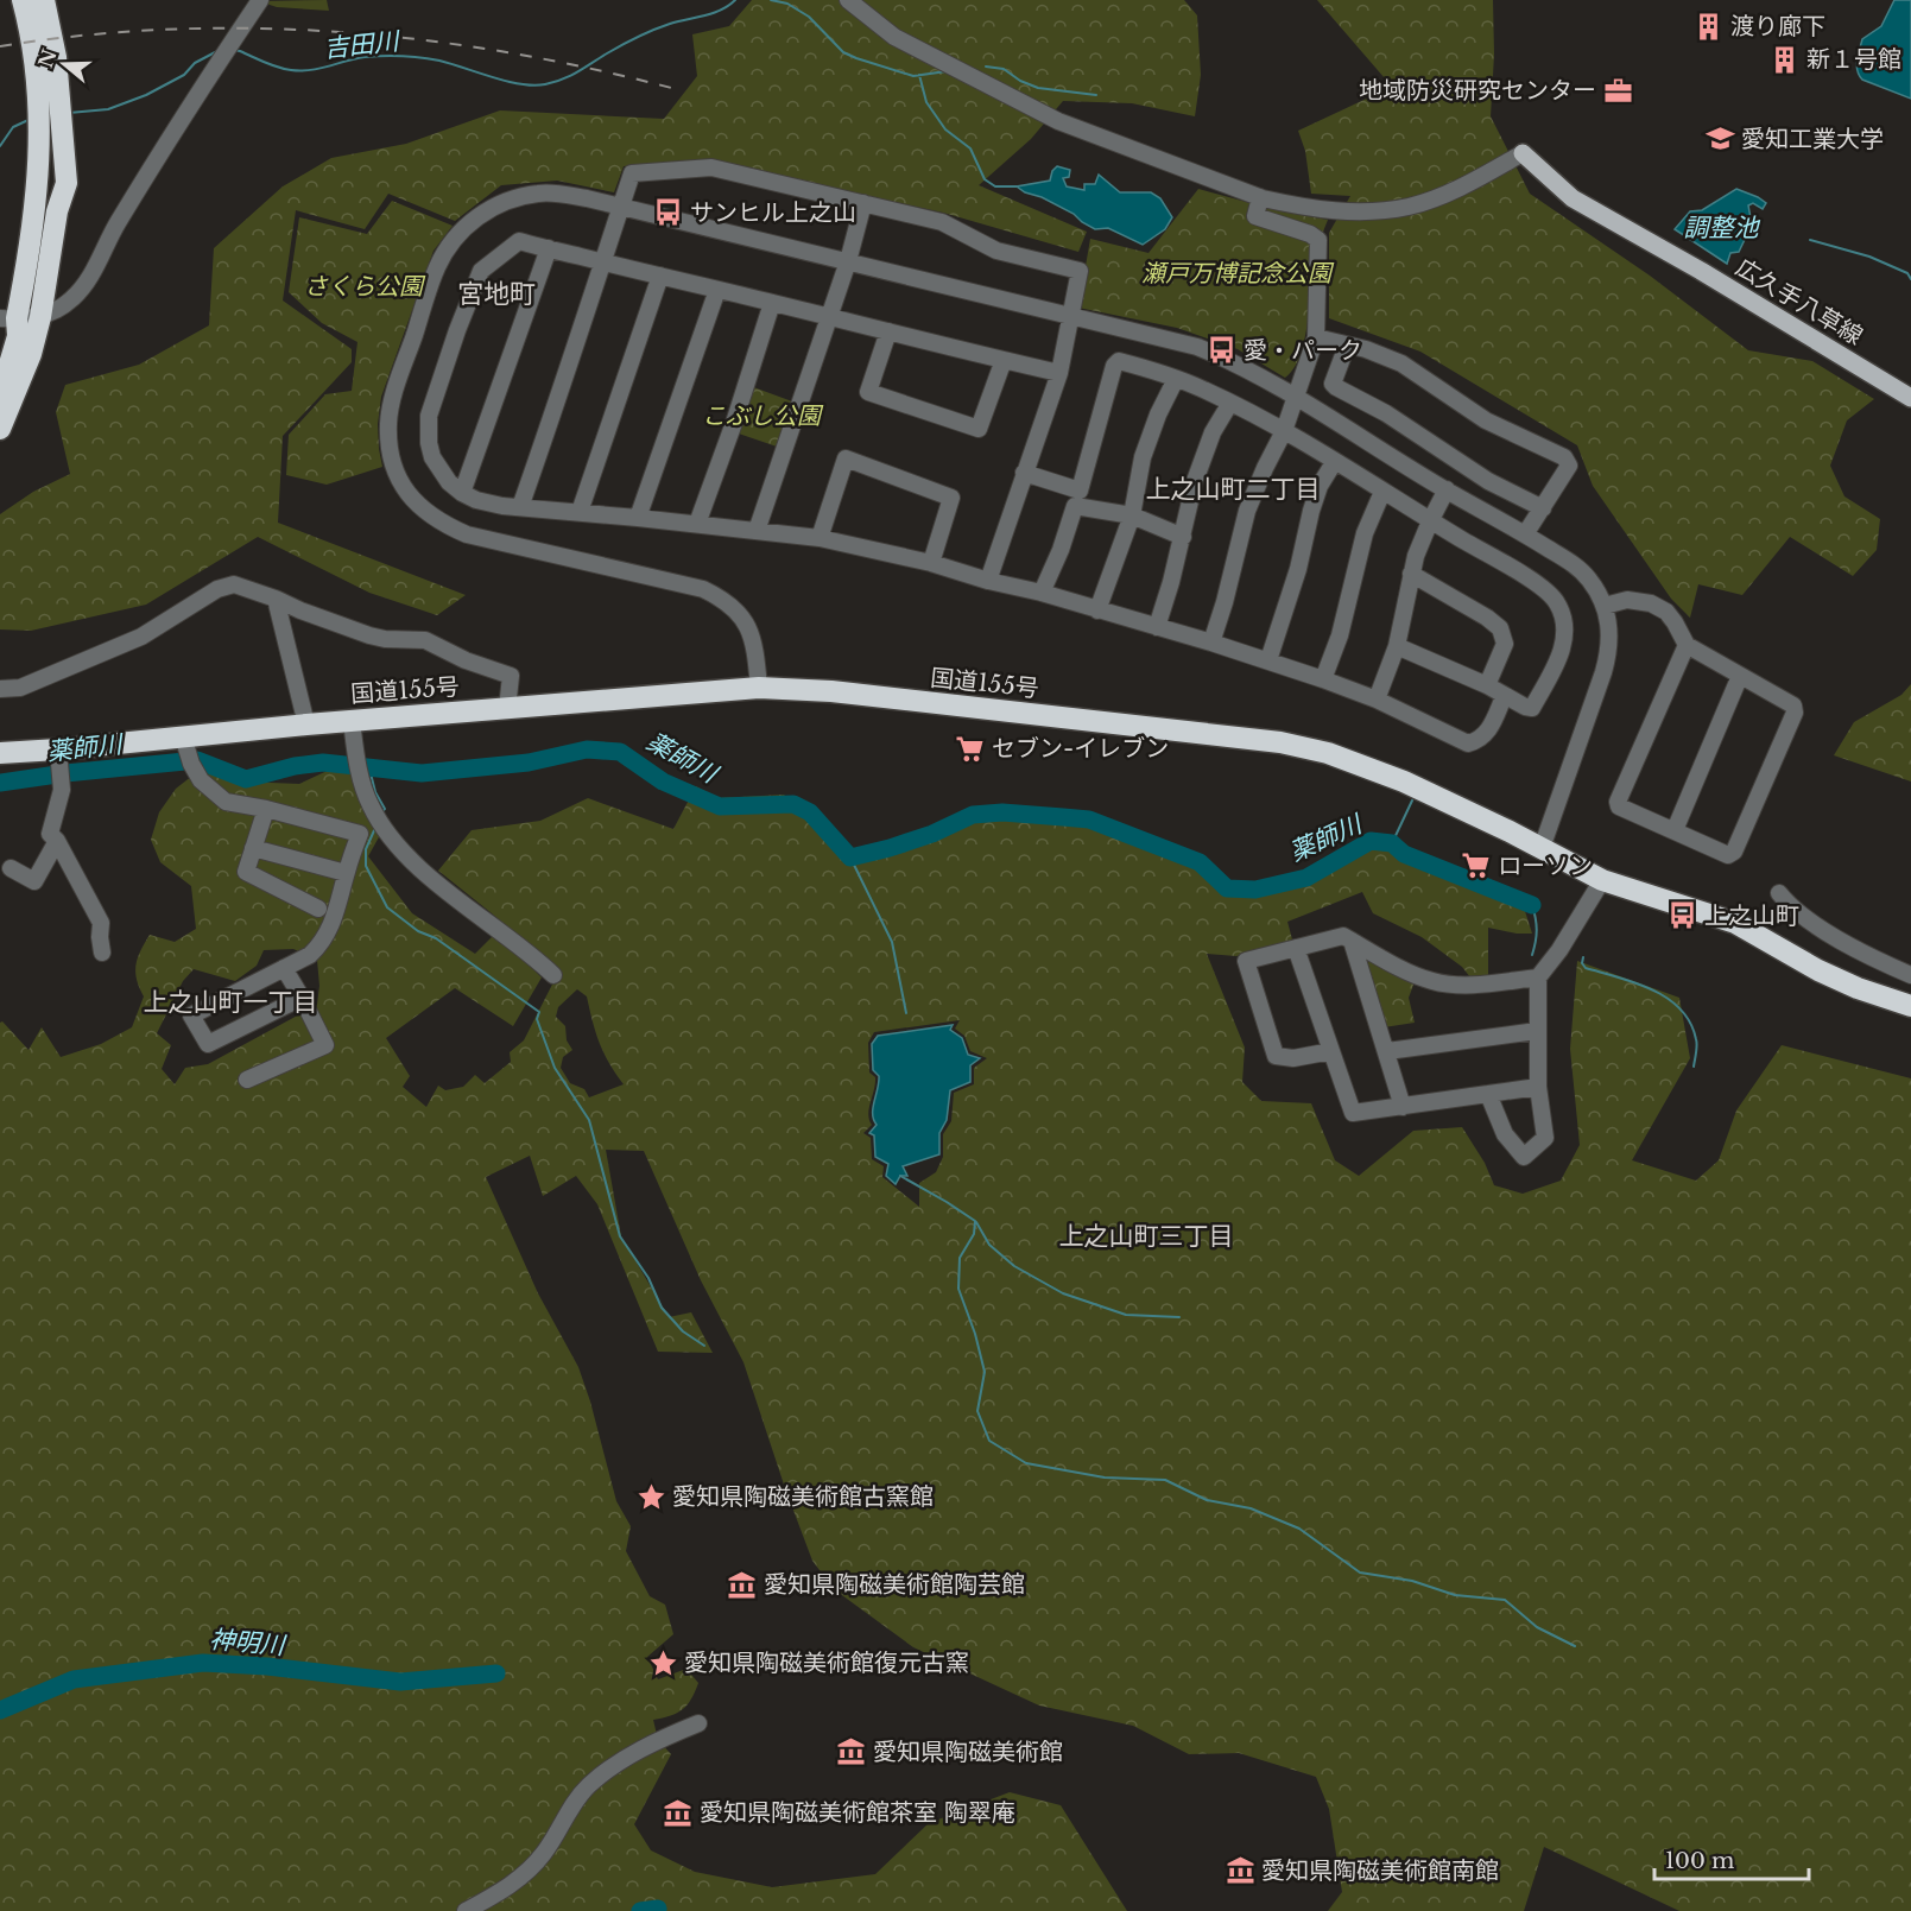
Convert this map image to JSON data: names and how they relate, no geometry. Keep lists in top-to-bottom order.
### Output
{
  "streets": {
    "highway": ["国道155号"],
    "main road": ["広久手八草線"]
  },
  "districts": [
    "宮地町",
    "上之山町二丁目",
    "上之山町一丁目",
    "上之山町三丁目"
  ],
  "water": [
    "吉田川",
    "調整池",
    "薬師川",
    "神明川"
  ],
  "parks": ["瀬戸万博記念公園", "さくら公園", "こぶし公園"],
  "places": {
    "building": ["渡り廊下", "新１号館"],
    "office": ["地域防災研究センター"],
    "school or university": ["愛知工業大学"],
    "bus stop": ["サンヒル上之山", "愛・パーク", "上之山町"],
    "supermarket": ["セブン-イレブン", "ローソン"],
    "place": ["愛知県陶磁美術館古窯館", "愛知県陶磁美術館復元古窯"],
    "museum": [
      "愛知県陶磁美術館陶芸館",
      "愛知県陶磁美術館",
      "愛知県陶磁美術館茶室 陶翠庵",
      "愛知県陶磁美術館南館"
    ]
  },
  "scale_bar": "100 m",
  "north": "left"
}
